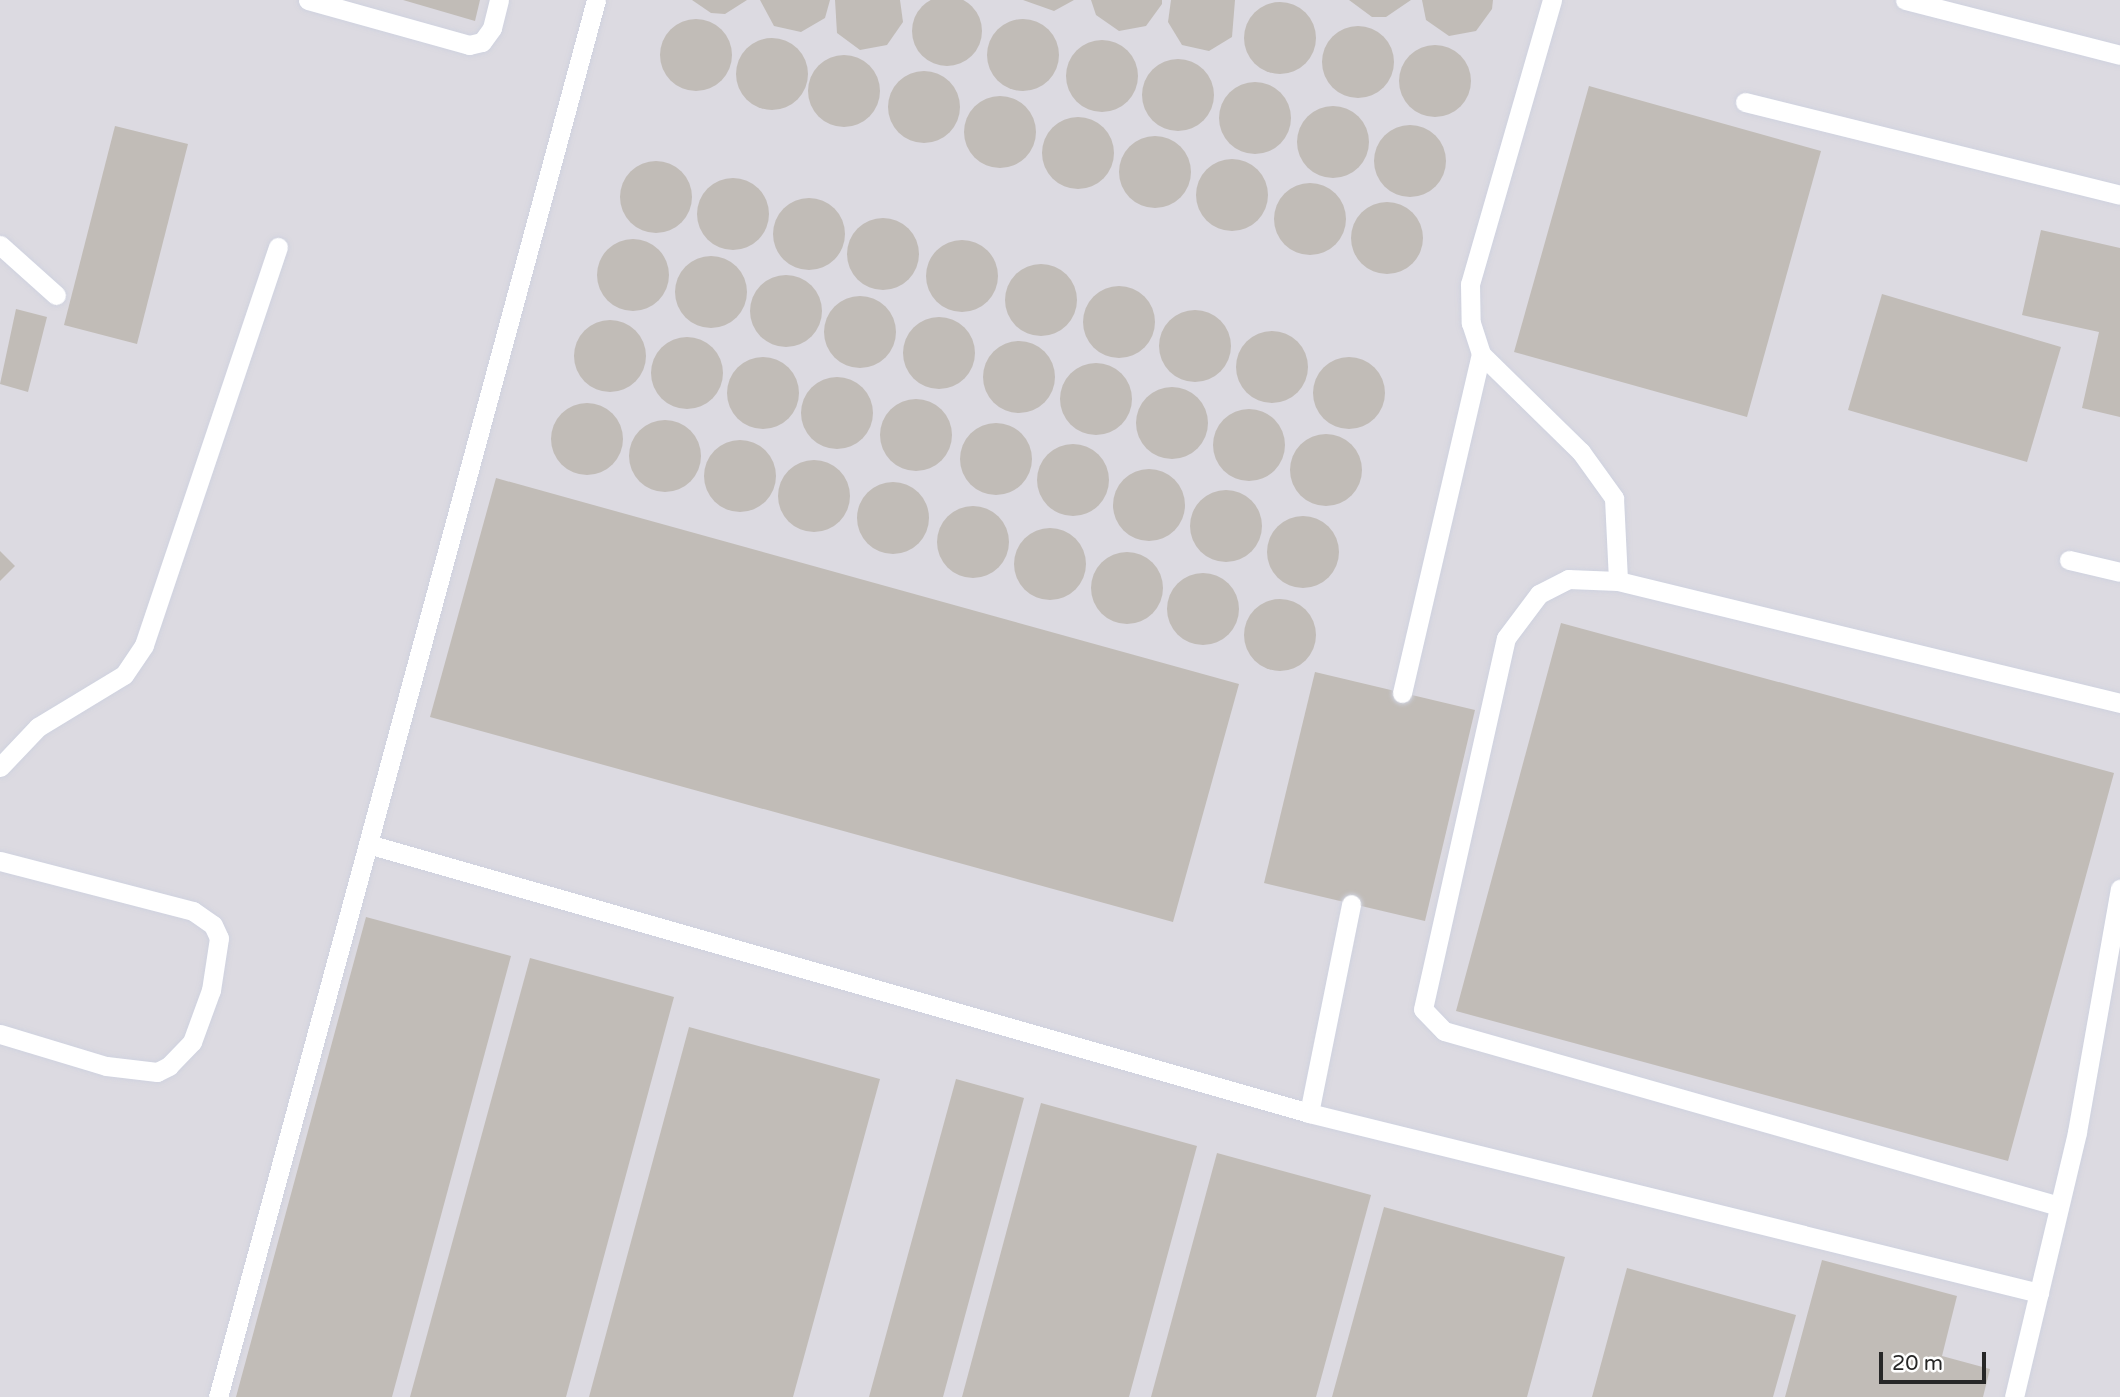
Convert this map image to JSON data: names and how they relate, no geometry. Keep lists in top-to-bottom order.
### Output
{
  "scale_bar": "20 m"
}
